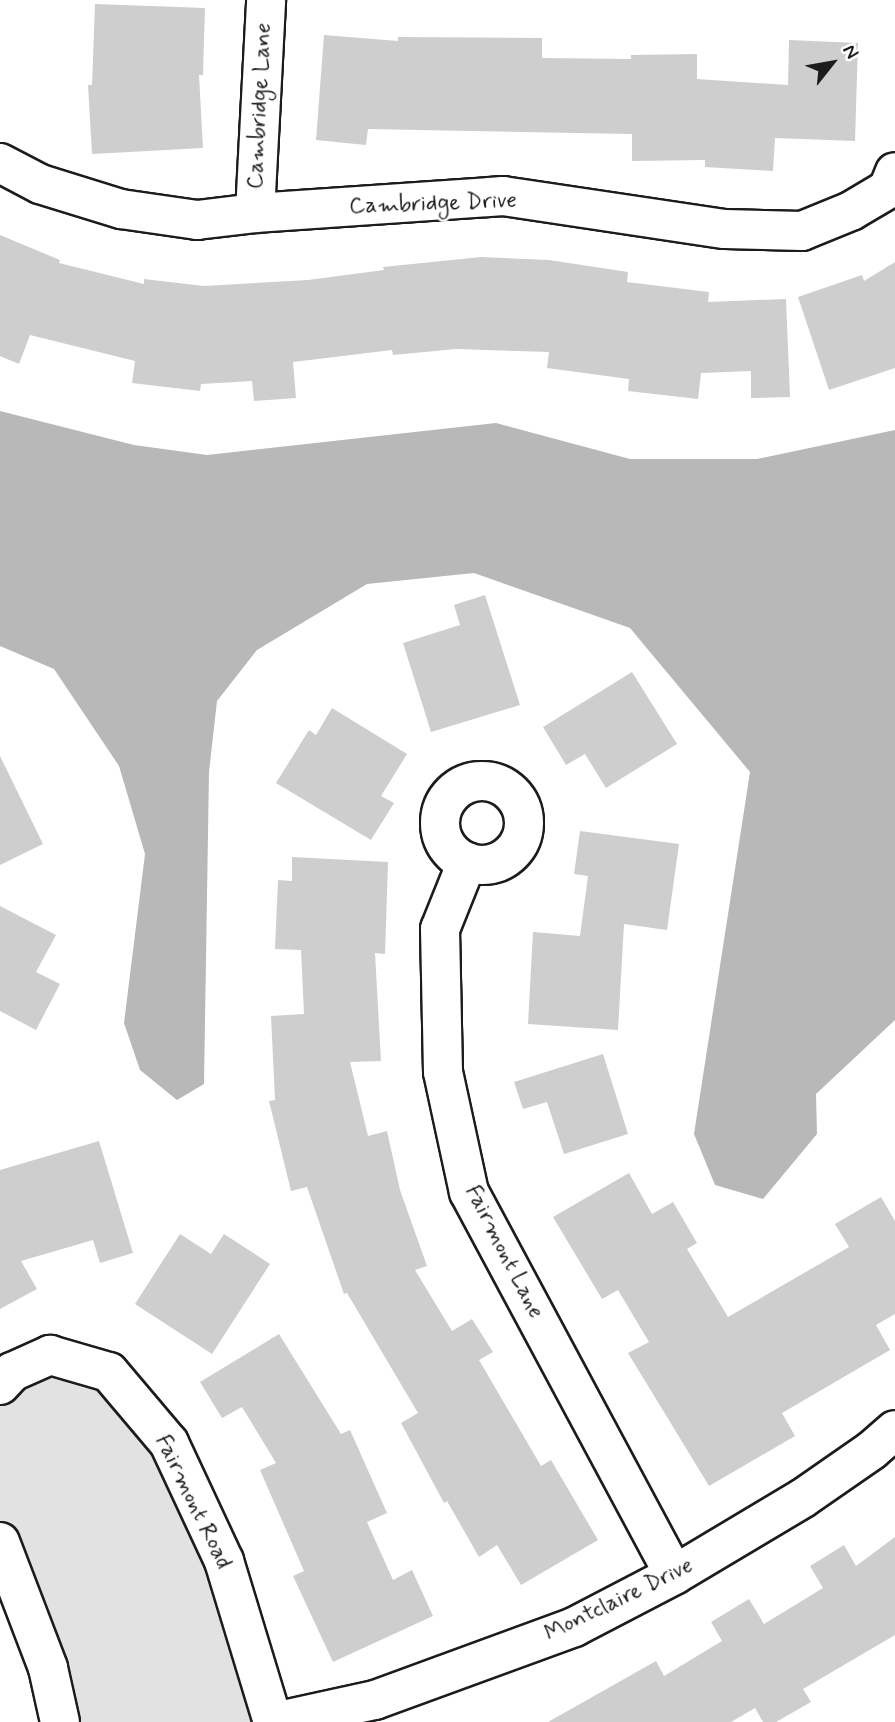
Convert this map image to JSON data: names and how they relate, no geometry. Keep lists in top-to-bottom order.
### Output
{
  "streets": {
    "street": [
      "Cambridge Lane",
      "Cambridge Drive",
      "Fairmont Lane",
      "Fairmont Road",
      "Montclaire Drive"
    ]
  },
  "crossings": [
    ["Cambridge Lane", "Cambridge Drive"],
    ["Fairmont Lane", "Montclaire Drive"],
    ["Fairmont Road", "Montclaire Drive"]
  ],
  "north": "top right"
}
